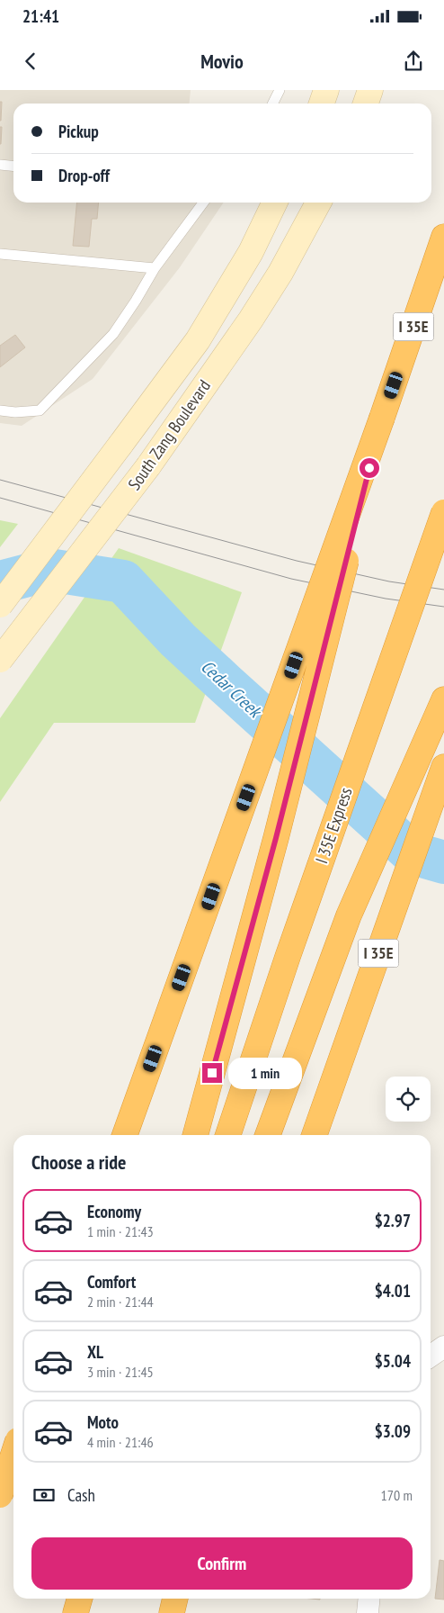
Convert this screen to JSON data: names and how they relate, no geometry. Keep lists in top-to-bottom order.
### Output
{
  "streets": {
    "highway": ["I 35E", "I 35E Express"],
    "main road": ["South Zang Boulevard"]
  },
  "water": ["Cedar Creek"],
  "page": {
    "status": "21:41",
    "header": "Movio",
    "banner": ["Pickup", "Drop-off"],
    "bubble": "1 min",
    "heading": "Choose a ride",
    "list": [
      {
        "name": "Economy",
        "note": "1 min · 21:43",
        "value": "$2.97"
      },
      {
        "name": "Comfort",
        "note": "2 min · 21:44",
        "value": "$4.01"
      },
      {
        "name": "XL",
        "note": "3 min · 21:45",
        "value": "$5.04"
      },
      {
        "name": "Moto",
        "note": "4 min · 21:46",
        "value": "$3.09"
      }
    ],
    "pay": ["Cash", "170 m"],
    "buttons": "Confirm"
  }
}
